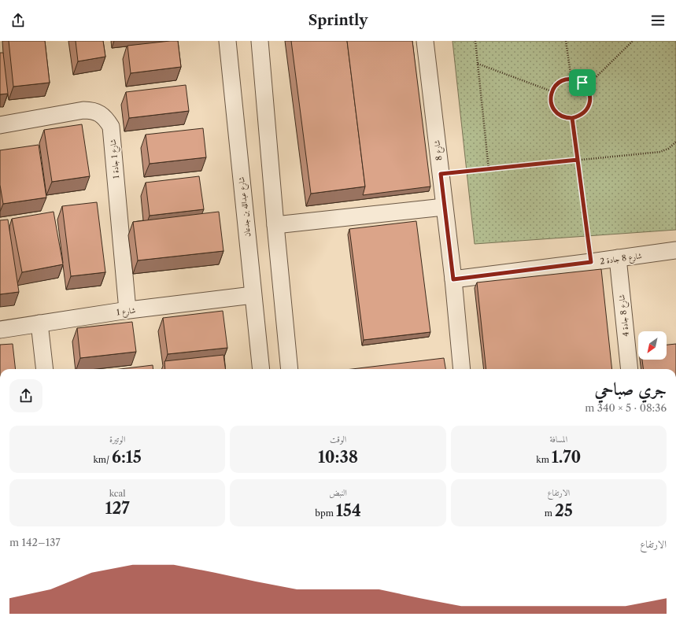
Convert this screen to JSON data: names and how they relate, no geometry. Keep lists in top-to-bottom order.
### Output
{
  "streets": {
    "street": [
      "شارع 8",
      "شارع 1 جادة 1",
      "شارع عبدالله بن جدعان",
      "شارع 8 جادة 2",
      "شارع 1",
      "شارع 8 جادة 4"
    ]
  },
  "crossings": [
    ["شارع 8", "شارع 8 جادة 2"],
    ["شارع 1 جادة 1", "شارع 1"],
    ["شارع عبدالله بن جدعان", "شارع 1"],
    ["شارع 8 جادة 2", "شارع 8 جادة 4"]
  ],
  "north": "bottom left",
  "page": {
    "header": "Sprintly",
    "heading": ["جري صباحي", "08:36 · 5 × 340 m"],
    "stats": [
      ["المسافة", "1.70 km"],
      ["الوقت", "10:38"],
      ["الوتيرة", "6:15 /km"],
      ["الارتفاع", "25 m"],
      ["النبض", "154 bpm"],
      ["kcal", "127"]
    ],
    "chart": ["الارتفاع", "137–142 m"]
  }
}
